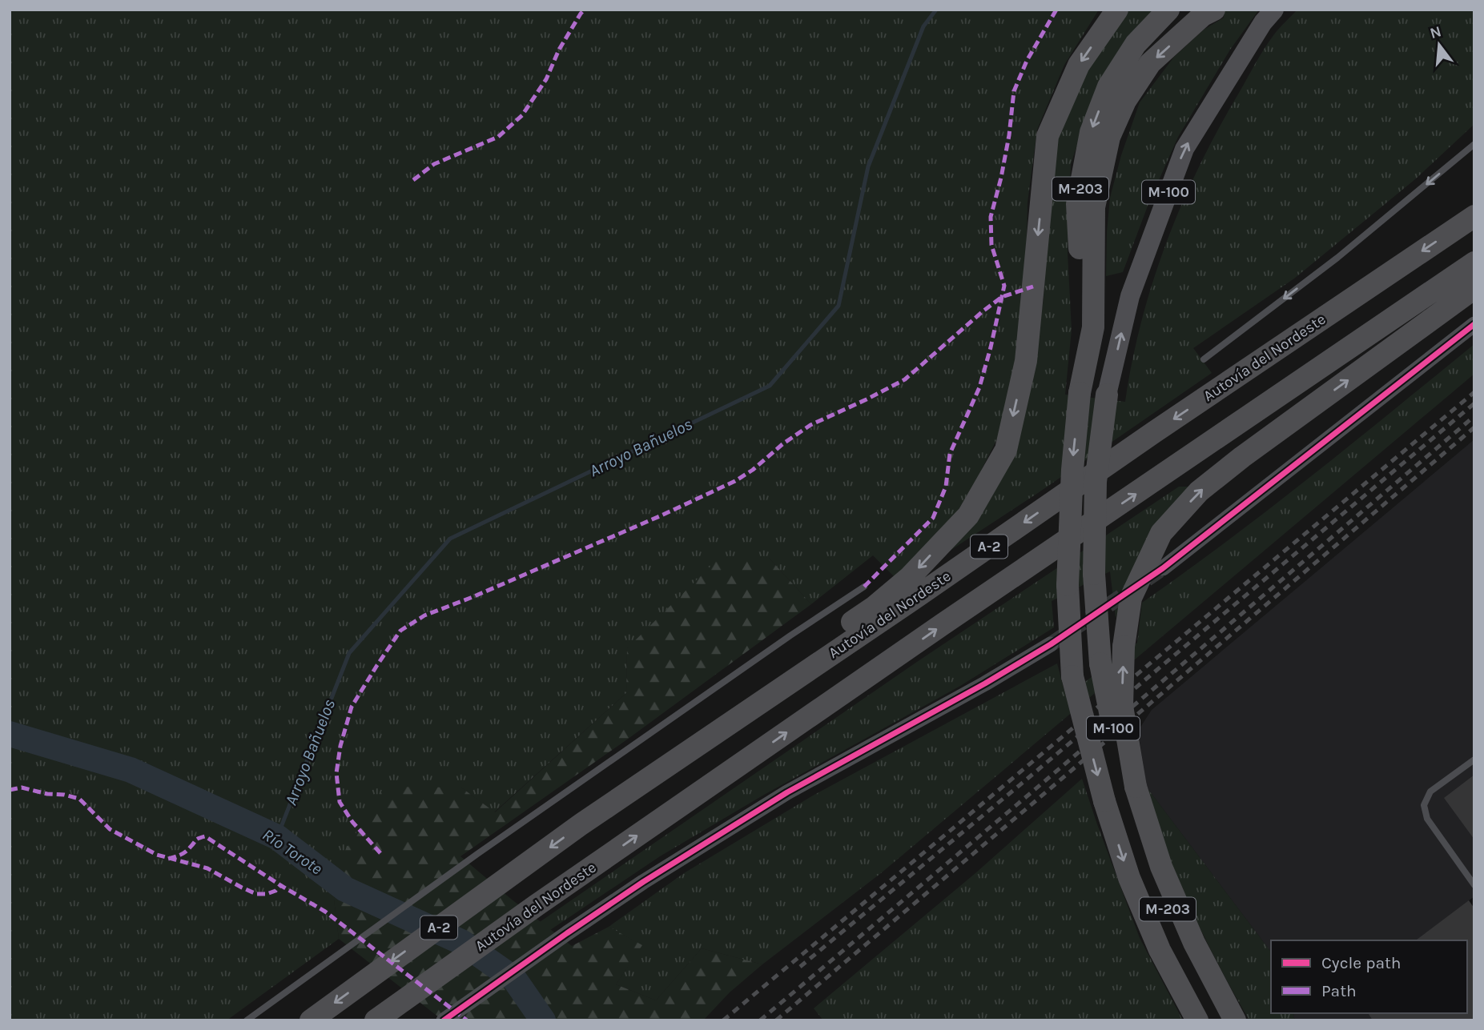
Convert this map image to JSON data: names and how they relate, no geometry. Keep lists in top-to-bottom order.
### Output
{
  "streets": {
    "highway": [
      "M-203",
      "M-100",
      "Autovía del Nordeste",
      "A-2"
    ]
  },
  "crossings": [
    ["M-203", "M-100"],
    ["Autovía del Nordeste", "A-2"]
  ],
  "water": ["Arroyo Bañuelos", "Río Torote"],
  "legend": ["Cycle path", "Path"],
  "north": "top"
}
